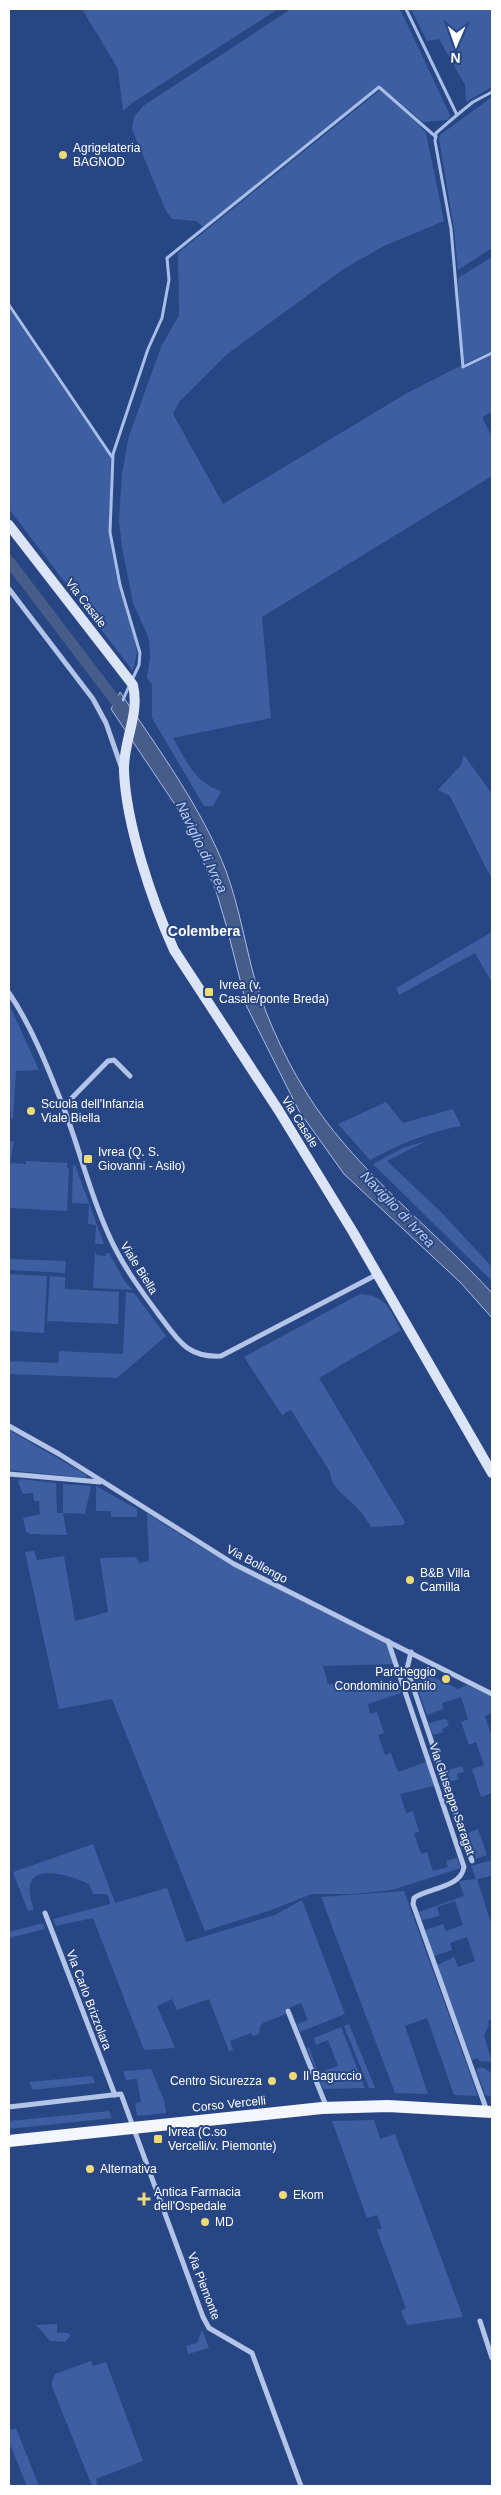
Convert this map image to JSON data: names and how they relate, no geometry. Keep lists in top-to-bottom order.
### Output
{
  "streets": {
    "main road": ["Via Casale", "Corso Vercelli"],
    "street": [
      "Viale Biella",
      "Via Bollengo",
      "Via Giuseppe Saragat",
      "Via Carlo Brizzolara",
      "Via Piemonte"
    ]
  },
  "crossings": [
    ["Via Casale", "Viale Biella"],
    ["Via Bollengo", "Via Giuseppe Saragat"],
    ["Via Giuseppe Saragat", "Corso Vercelli"],
    ["Corso Vercelli", "Via Piemonte"]
  ],
  "districts": ["Colembera"],
  "water": ["Naviglio di Ivrea"],
  "places": {
    "other": [
      "Agrigelateria BAGNOD",
      "Scuola dell'Infanzia Viale Biella",
      "B&B Villa Camilla",
      "Parcheggio Condominio Danilo",
      "Il Baguccio",
      "Centro Sicurezza",
      "Alternativa",
      "Ekom",
      "MD"
    ],
    "transit": ["Ivrea (v. Casale/ponte Breda)", "Ivrea (Q. S. Giovanni - Asilo)", "Ivrea (C.so Vercelli/v. Piemonte)"],
    "health": ["Antica Farmacia dell'Ospedale"]
  },
  "north": "bottom"
}
